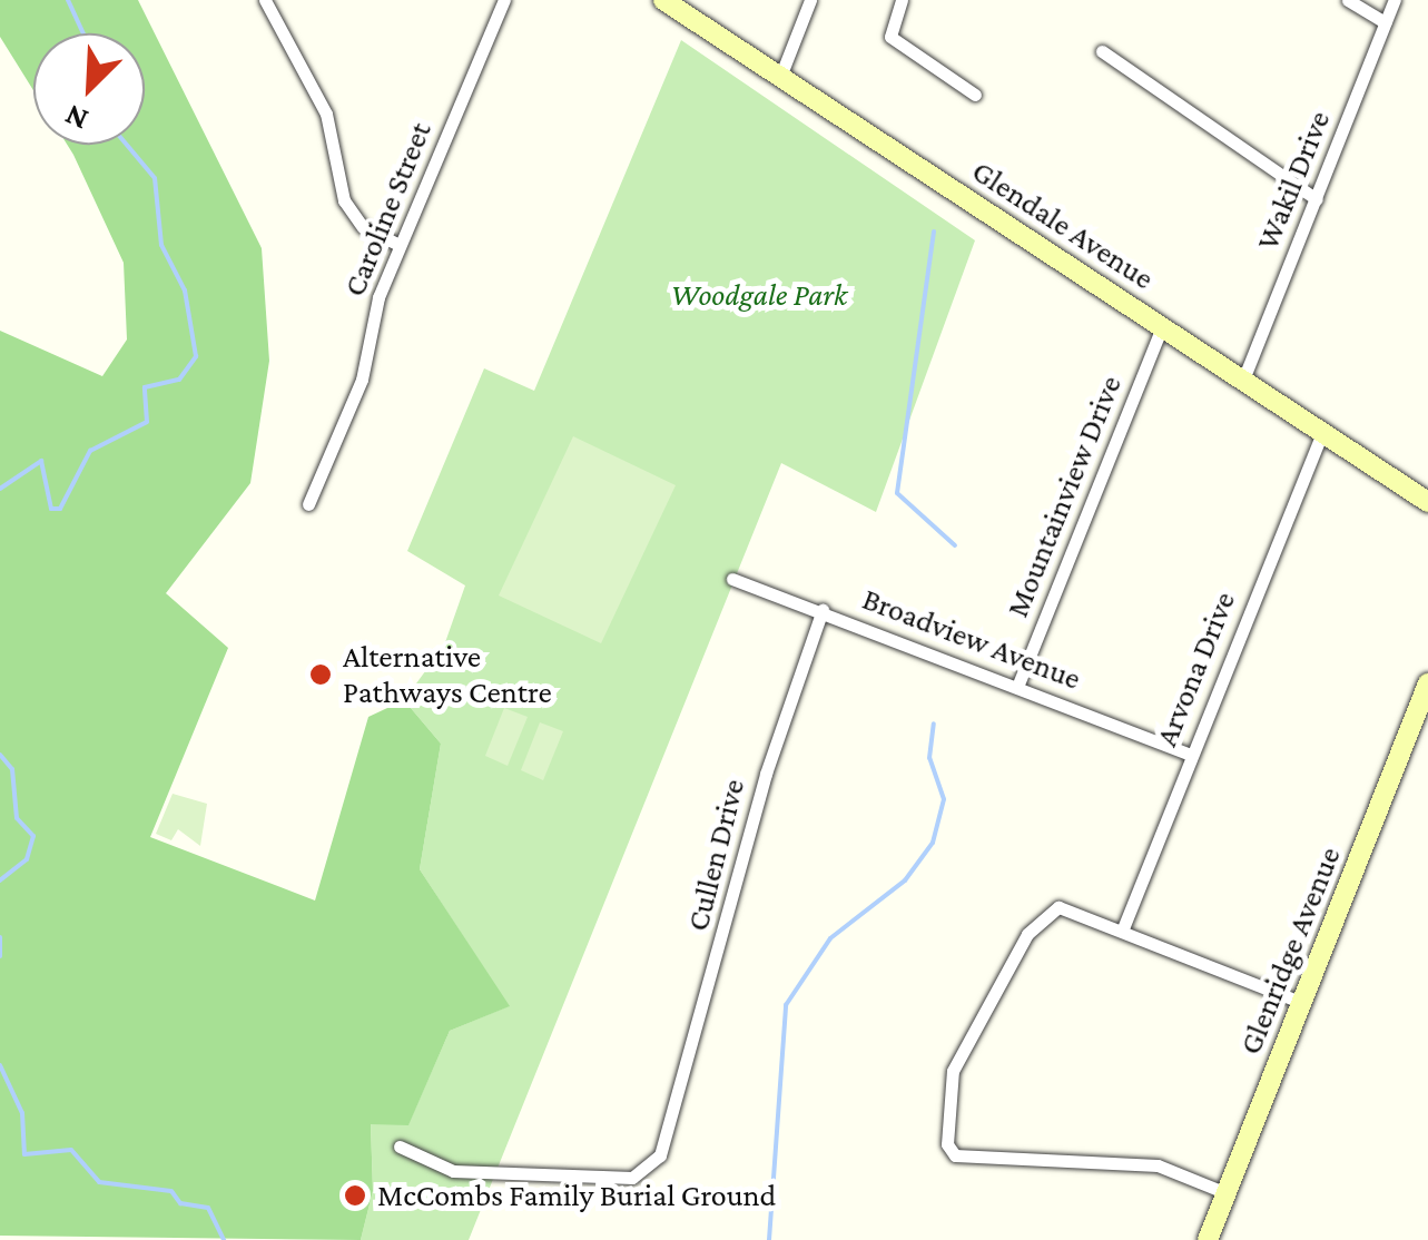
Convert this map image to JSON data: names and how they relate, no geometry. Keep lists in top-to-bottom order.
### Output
{
  "streets": {
    "main road": ["Glendale Avenue", "Glenridge Avenue"],
    "street": [
      "Wakil Drive",
      "Caroline Street",
      "Mountainview Drive",
      "Broadview Avenue",
      "Arvona Drive",
      "Cullen Drive"
    ]
  },
  "crossings": [
    ["Wakil Drive", "Glendale Avenue"],
    ["Glendale Avenue", "Mountainview Drive"],
    ["Glendale Avenue", "Arvona Drive"],
    ["Mountainview Drive", "Broadview Avenue"],
    ["Broadview Avenue", "Arvona Drive"],
    ["Broadview Avenue", "Cullen Drive"]
  ],
  "parks": ["Woodgale Park"],
  "places": ["Alternative Pathways Centre", "McCombs Family Burial Ground"],
  "north": "bottom left"
}
